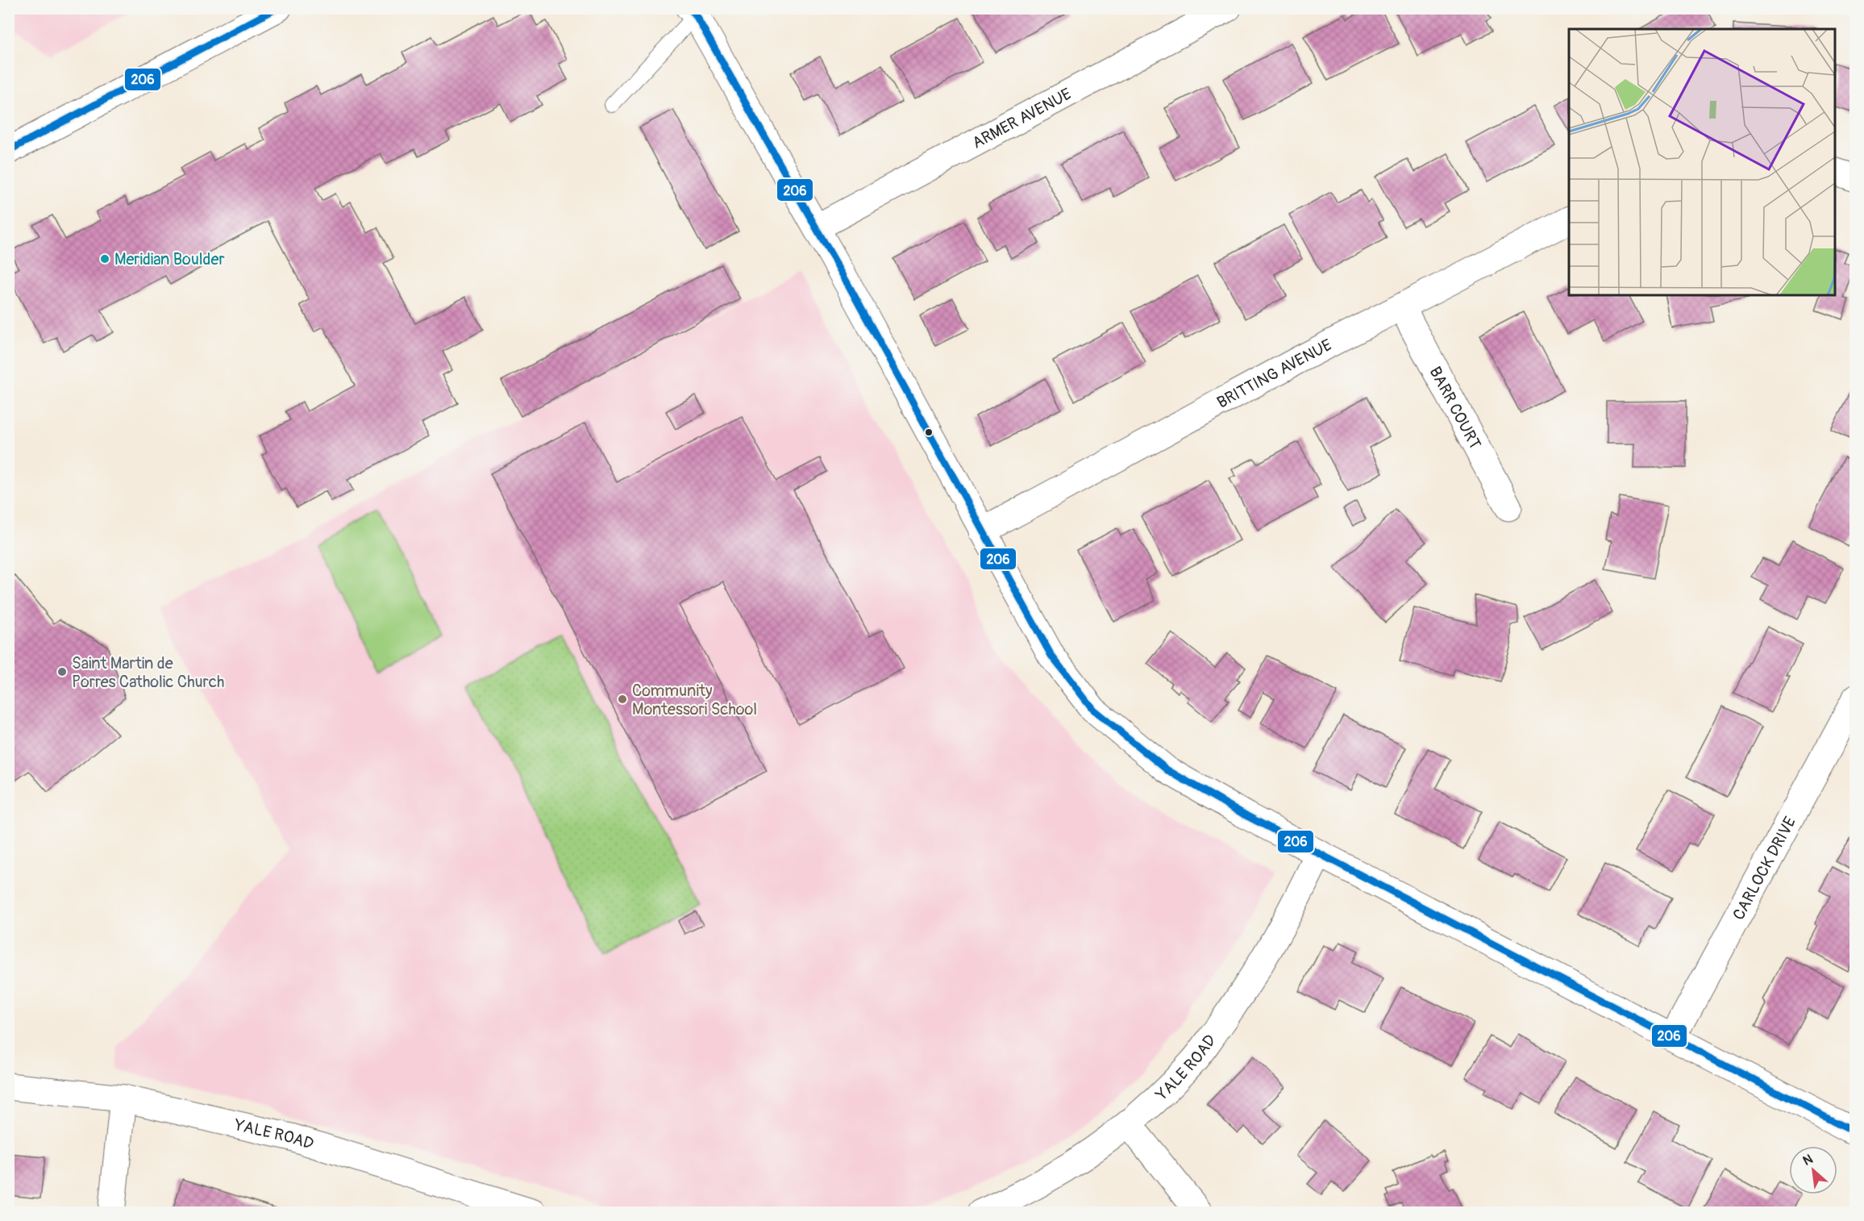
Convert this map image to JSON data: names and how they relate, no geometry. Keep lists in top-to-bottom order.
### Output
{
  "streets": {
    "street": [
      "ARMER AVENUE",
      "BRITTING AVENUE",
      "BARR COURT",
      "CARLOCK DRIVE",
      "YALE ROAD"
    ]
  },
  "crossings": [
    ["BRITTING AVENUE", "BARR COURT"]
  ],
  "places": ["Meridian Boulder", "Saint Martin de Porres Catholic Church", "Community Montessori School"],
  "lines": ["transit line 206"],
  "north": "top left"
}
